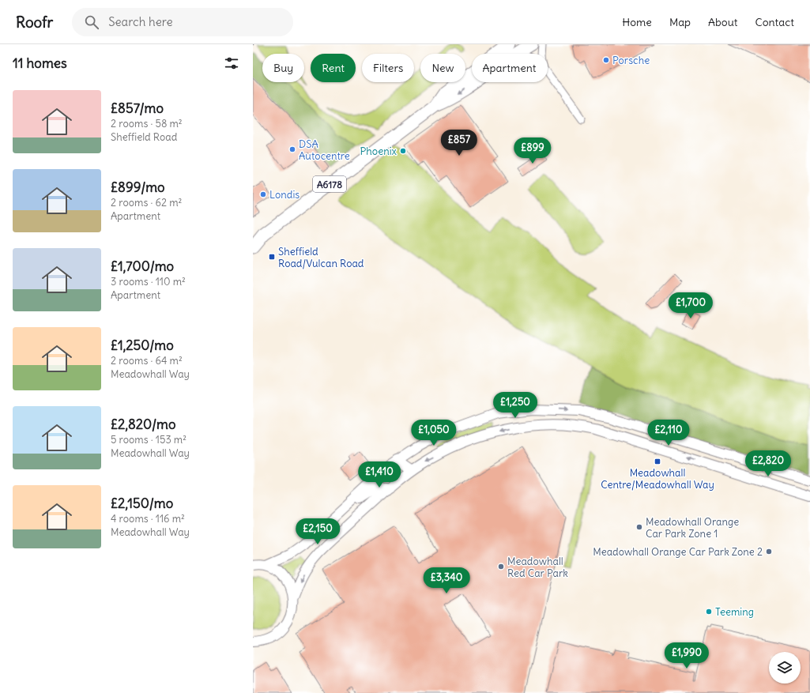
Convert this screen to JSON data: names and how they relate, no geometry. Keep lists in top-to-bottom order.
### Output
{
  "streets": {
    "main road": ["A6178"]
  },
  "places": {
    "other": [
      "Porsche",
      "DSA Autocentre",
      "Phoenix",
      "Londis",
      "Meadowhall Orange Car Park Zone 1",
      "Meadowhall Orange Car Park Zone 2",
      "Meadowhall Red Car Park",
      "Teeming"
    ],
    "transit": ["Sheffield Road/Vulcan Road", "Meadowhall Centre/Meadowhall Way"]
  },
  "page": {
    "header": "Roofr",
    "search": "Search here",
    "nav": [
      "Home",
      "Map",
      "About",
      "Contact"
    ],
    "heading": "11 homes",
    "chip": [
      "Buy",
      "Rent",
      "Filters",
      "New",
      "Apartment"
    ],
    "list": [
      {
        "name": "£857/mo",
        "note": "2 rooms · 58 m² · Sheffield Road"
      },
      {
        "name": "£899/mo",
        "note": "2 rooms · 62 m² · Apartment"
      },
      {
        "name": "£1,700/mo",
        "note": "3 rooms · 110 m² · Apartment"
      },
      {
        "name": "£1,250/mo",
        "note": "2 rooms · 64 m² · Meadowhall Way"
      },
      {
        "name": "£2,820/mo",
        "note": "5 rooms · 153 m² · Meadowhall Way"
      },
      {
        "name": "£2,150/mo",
        "note": "4 rooms · 116 m² · Meadowhall Way"
      }
    ],
    "price": [
      "£857",
      "£899",
      "£1,700",
      "£1,250",
      "£1,050",
      "£2,110",
      "£2,820",
      "£1,410",
      "£2,150",
      "£3,340",
      "£1,990"
    ]
  }
}
